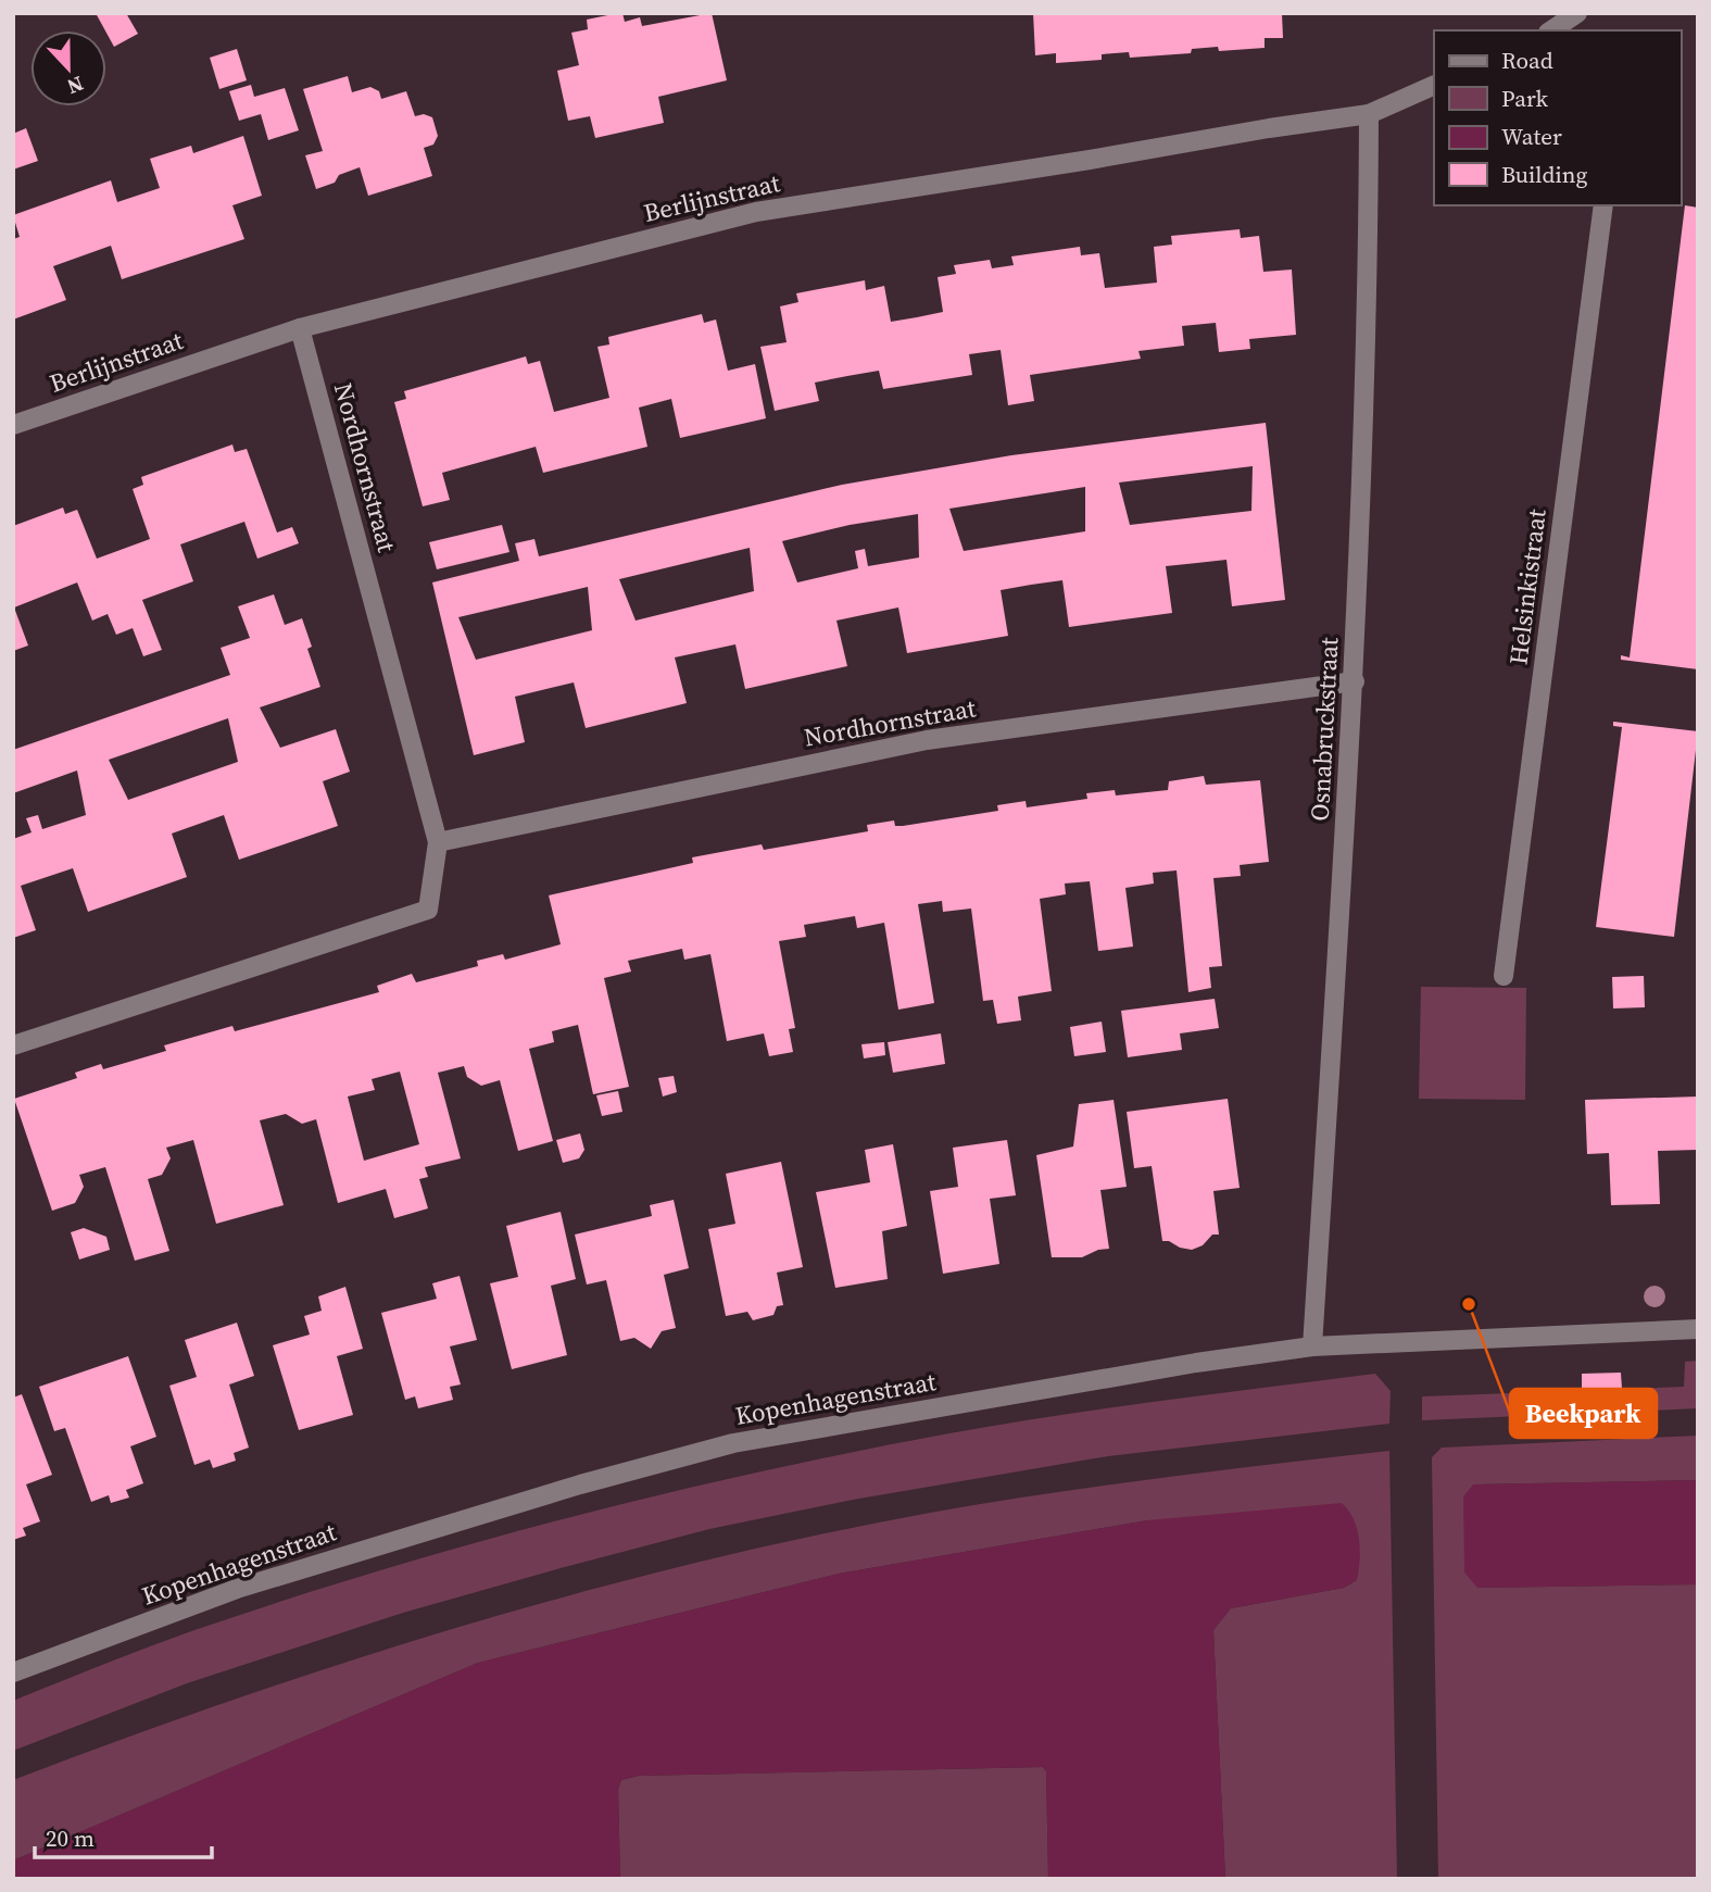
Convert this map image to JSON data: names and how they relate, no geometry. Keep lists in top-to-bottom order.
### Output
{
  "streets": {
    "street": [
      "Berlijnstraat",
      "Nordhornstraat",
      "Helsinkistraat",
      "Osnabruckstraat",
      "Kopenhagenstraat"
    ]
  },
  "crossings": [
    ["Berlijnstraat", "Nordhornstraat"],
    ["Berlijnstraat", "Osnabruckstraat"],
    ["Nordhornstraat", "Osnabruckstraat"],
    ["Osnabruckstraat", "Kopenhagenstraat"]
  ],
  "places": ["Beekpark"],
  "legend": [
    "Road",
    "Park",
    "Water",
    "Building"
  ],
  "scale_bar": "20 m",
  "north": "bottom"
}
